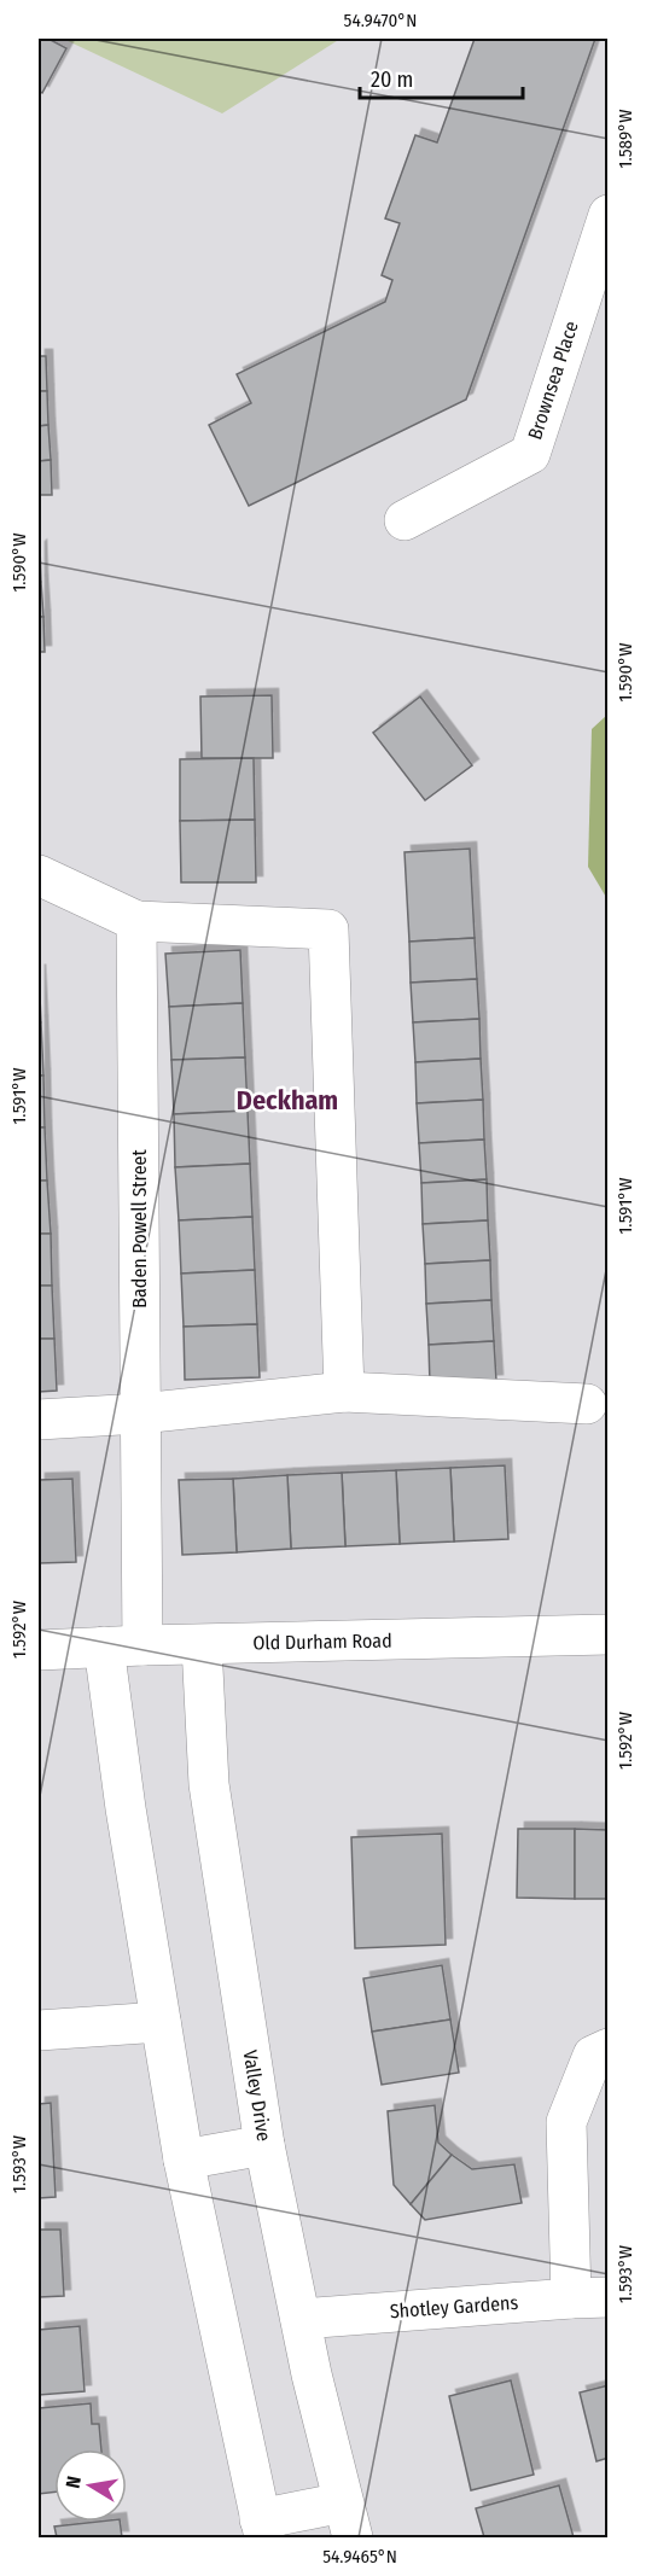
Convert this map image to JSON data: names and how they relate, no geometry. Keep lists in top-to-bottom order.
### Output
{
  "streets": {
    "street": [
      "Brownsea Place",
      "Baden Powell Street",
      "Old Durham Road",
      "Valley Drive",
      "Shotley Gardens"
    ]
  },
  "crossings": [
    ["Baden Powell Street", "Old Durham Road"],
    ["Old Durham Road", "Valley Drive"],
    ["Valley Drive", "Shotley Gardens"]
  ],
  "districts": ["Deckham"],
  "scale_bar": "20 m",
  "north": "left",
  "coordinates": [
    "54.9470°N",
    "1.589°W",
    "1.590°W",
    "1.591°W",
    "1.592°W",
    "1.593°W",
    "54.9465°N"
  ]
}
